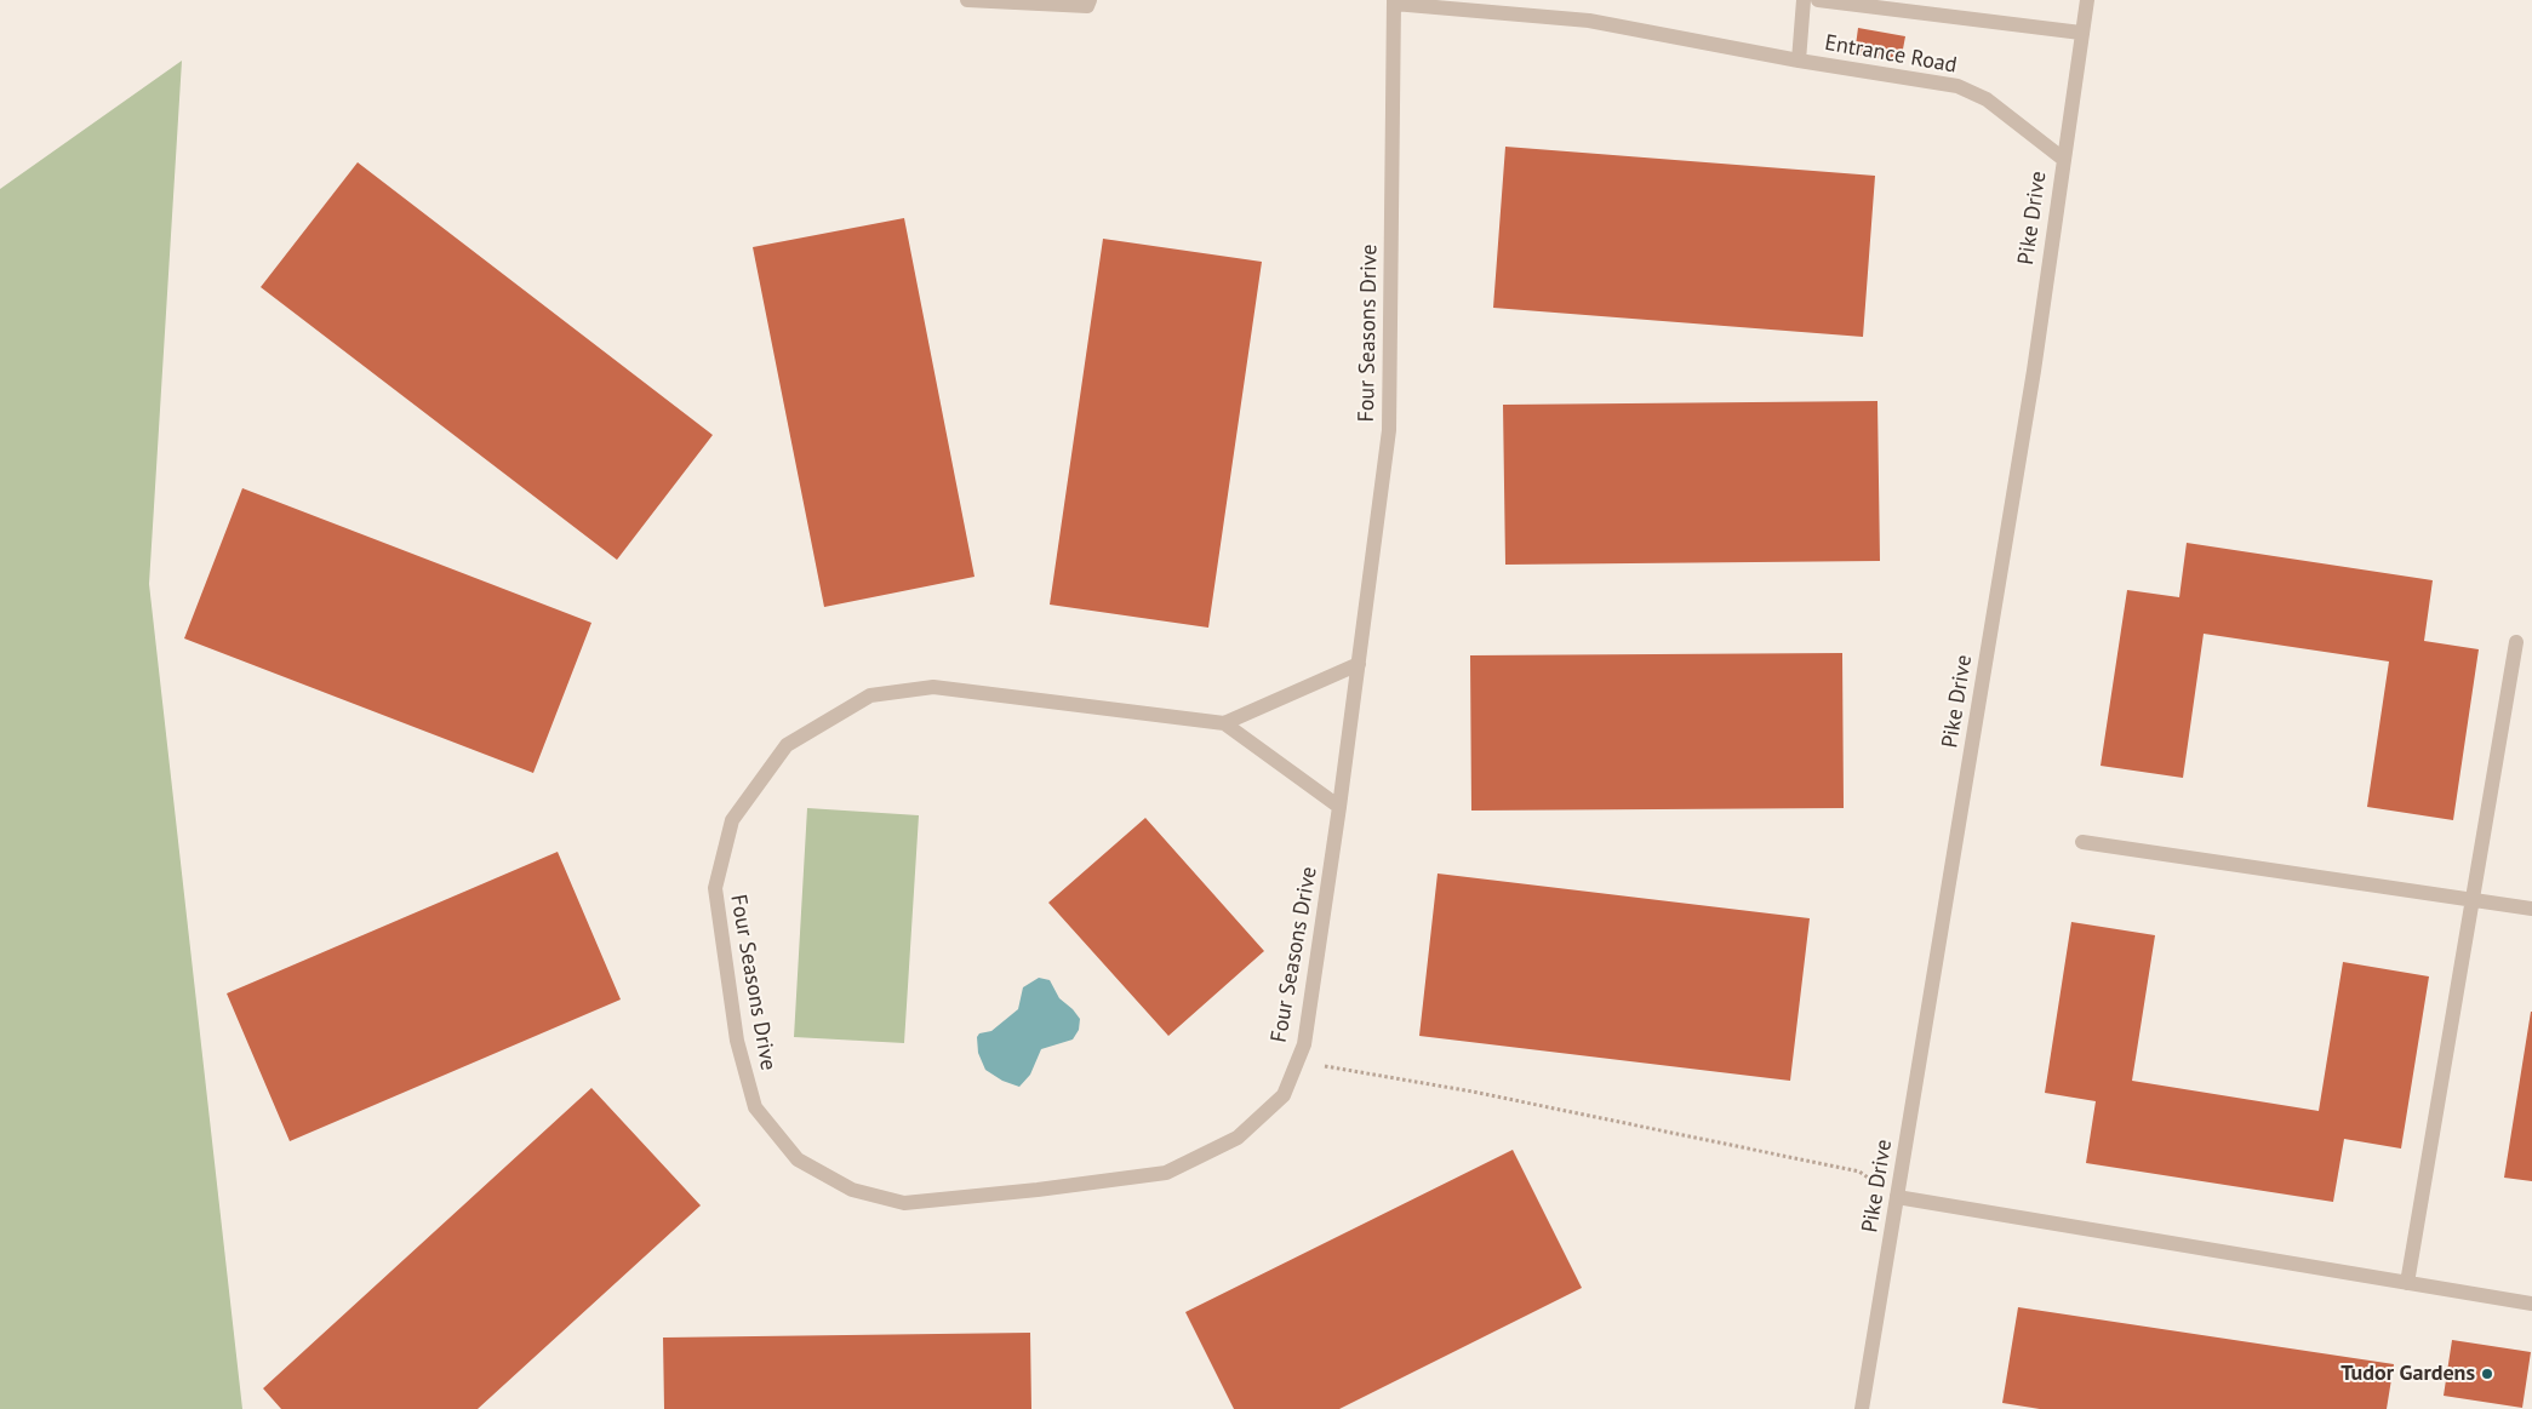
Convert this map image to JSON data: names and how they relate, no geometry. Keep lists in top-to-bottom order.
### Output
{
  "streets": {
    "street": ["Entrance Road", "Pike Drive", "Four Seasons Drive"]
  },
  "crossings": [
    ["Entrance Road", "Pike Drive"],
    ["Entrance Road", "Four Seasons Drive"]
  ],
  "places": ["Tudor Gardens"]
}
